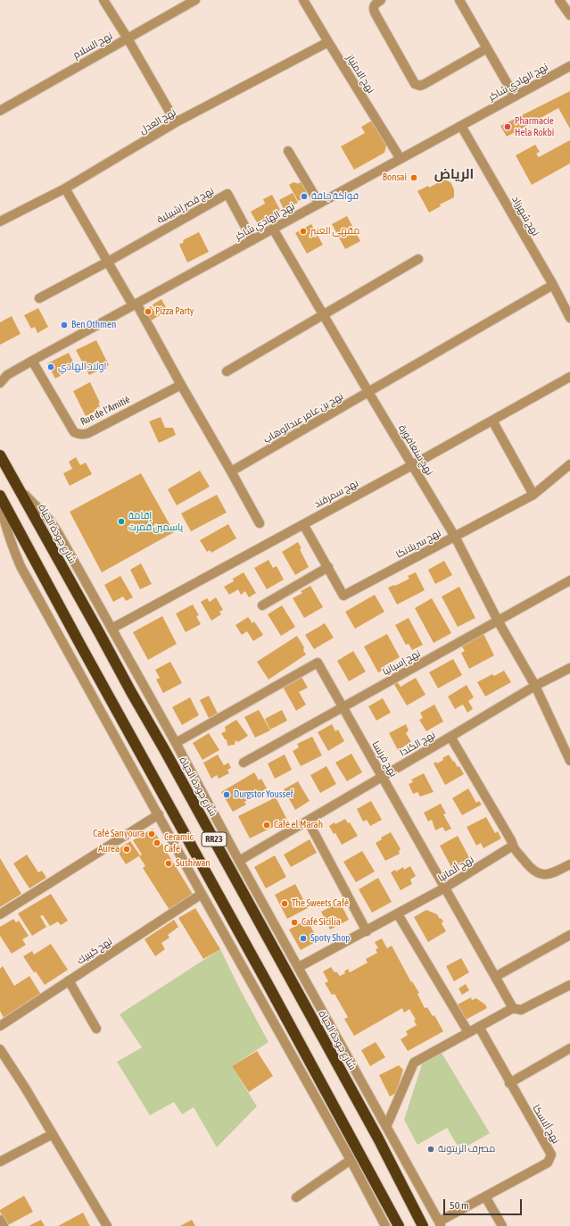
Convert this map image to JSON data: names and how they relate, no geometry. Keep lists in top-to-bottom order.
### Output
{
  "streets": {
    "highway": ["شارع جودة الحياة", "RR23"],
    "street": [
      "نهج السلام",
      "نهج الامتياز",
      "نهج الهادي شاكر",
      "نهج العدل",
      "نهج قصر إشبيلية",
      "نهج شهرزاد",
      "Rue de l'Amitié",
      "نهج بن عامر عبدالوهاب",
      "نهج سنغافورة",
      "نهج سمرقند",
      "نهج سريلانكا",
      "نهج إسبانيا",
      "نهج الكندا",
      "نهج فرنسا",
      "نهج ألمانيا",
      "نهج كيبيك",
      "نهج ألاسكا"
    ]
  },
  "crossings": [
    ["نهج الامتياز", "نهج الهادي شاكر"],
    ["نهج الامتياز", "نهج العدل"],
    ["نهج الهادي شاكر", "نهج قصر إشبيلية"],
    ["نهج الهادي شاكر", "نهج شهرزاد"],
    ["نهج الهادي شاكر", "Rue de l'Amitié"],
    ["نهج الهادي شاكر", "نهج سنغافورة"],
    ["نهج شهرزاد", "نهج بن عامر عبدالوهاب"],
    ["نهج بن عامر عبدالوهاب", "نهج سنغافورة"],
    ["نهج سنغافورة", "نهج سمرقند"],
    ["نهج سنغافورة", "نهج سريلانكا"],
    ["نهج سنغافورة", "نهج إسبانيا"],
    ["نهج سنغافورة", "نهج الكندا"],
    ["نهج سمرقند", "نهج سريلانكا"],
    ["نهج إسبانيا", "نهج فرنسا"],
    ["نهج الكندا", "نهج فرنسا"],
    ["نهج فرنسا", "نهج ألمانيا"]
  ],
  "districts": ["الرياض"],
  "places": [
    "Pharmacie Hela Rokbi",
    "Bonsai",
    "فواكة جافة",
    "مقهى العنبر",
    "Pizza Party",
    "Ben Othmen",
    "اولاد الهادي",
    "إقامة ياسمين قمرت",
    "Durgstor Youssef",
    "Café el Marah",
    "Café Sanyoura",
    "Ceramic Café",
    "Aurea",
    "Sushiwan",
    "The Sweets Café",
    "Café Sicilia",
    "Spoty Shop",
    "مصرف الزيتونة"
  ],
  "scale_bar": "50 m"
}
